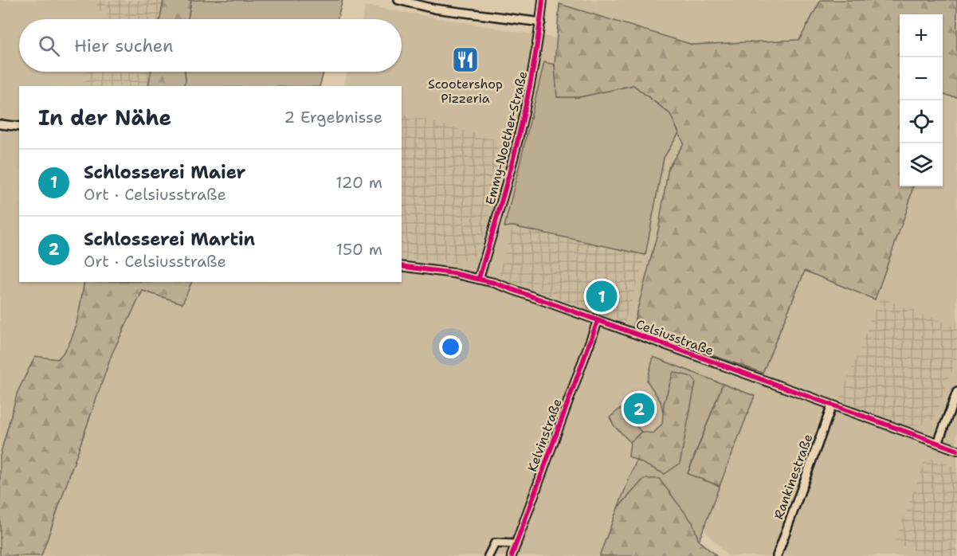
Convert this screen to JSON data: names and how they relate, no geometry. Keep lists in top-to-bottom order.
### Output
{
  "streets": {
    "street": [
      "Emmy-Noether-Straße",
      "Celsiusstraße",
      "Kelvinstraße",
      "Rankinestraße"
    ]
  },
  "crossings": [
    ["Emmy-Noether-Straße", "Celsiusstraße"],
    ["Celsiusstraße", "Kelvinstraße"],
    ["Celsiusstraße", "Rankinestraße"]
  ],
  "places": {
    "restaurant": ["Scootershop Pizzeria"]
  },
  "page": {
    "map_buttons": ["+", "−"],
    "search": "Hier suchen",
    "heading": ["In der Nähe", "2 Ergebnisse"],
    "list": [
      {
        "mark": "1",
        "name": "Schlosserei Maier",
        "note": "Ort · Celsiusstraße",
        "value": "120 m"
      },
      {
        "mark": "2",
        "name": "Schlosserei Martin",
        "note": "Ort · Celsiusstraße",
        "value": "150 m"
      }
    ],
    "pins": ["1", "2"]
  }
}
